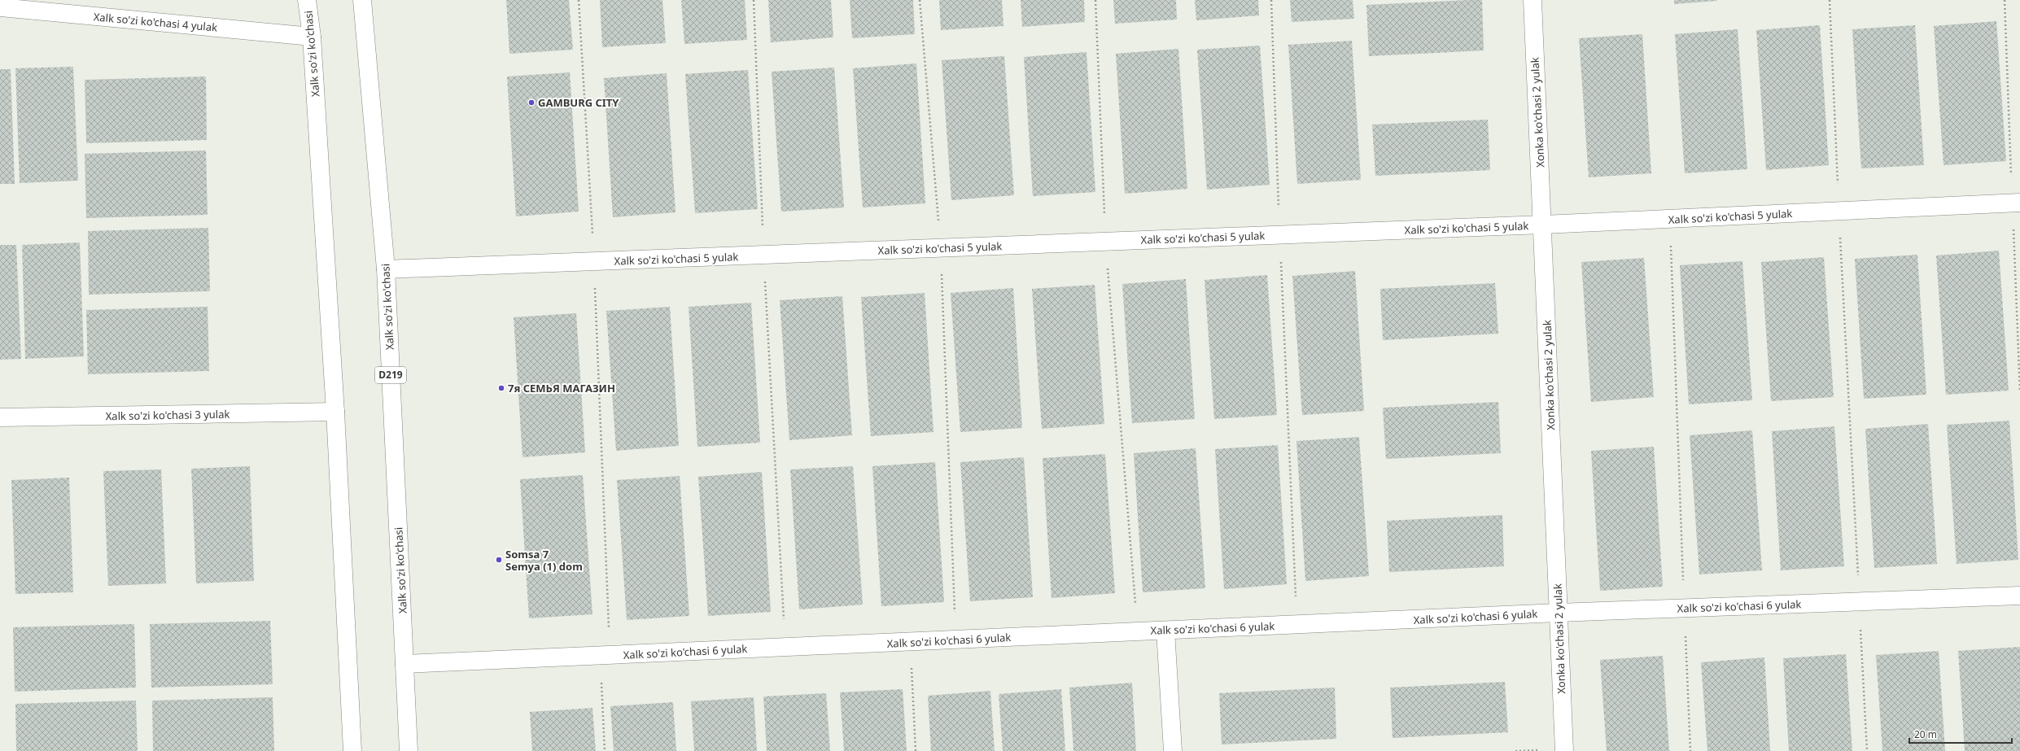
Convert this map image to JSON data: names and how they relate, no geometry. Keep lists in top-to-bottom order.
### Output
{
  "streets": {
    "street": [
      "Xalk so'zi ko'chasi 4 yulak",
      "Xalk so'zi ko'chasi",
      "Xonka ko'chasi 2 yulak",
      "Xalk so'zi ko'chasi 5 yulak",
      "D219",
      "Xalk so'zi ko'chasi 3 yulak",
      "Xalk so'zi ko'chasi 6 yulak"
    ]
  },
  "crossings": [
    ["Xalk so'zi ko'chasi 4 yulak", "Xalk so'zi ko'chasi"],
    ["Xalk so'zi ko'chasi", "Xalk so'zi ko'chasi 5 yulak"],
    ["Xalk so'zi ko'chasi", "Xalk so'zi ko'chasi 3 yulak"],
    ["Xalk so'zi ko'chasi", "Xalk so'zi ko'chasi 6 yulak"],
    ["Xonka ko'chasi 2 yulak", "Xalk so'zi ko'chasi 5 yulak"],
    ["Xonka ko'chasi 2 yulak", "Xalk so'zi ko'chasi 6 yulak"]
  ],
  "places": ["GAMBURG CITY", "7я СЕМЬЯ МАГАЗИН", "Somsa 7 Semya (1) dom"],
  "scale_bar": "20 m"
}
